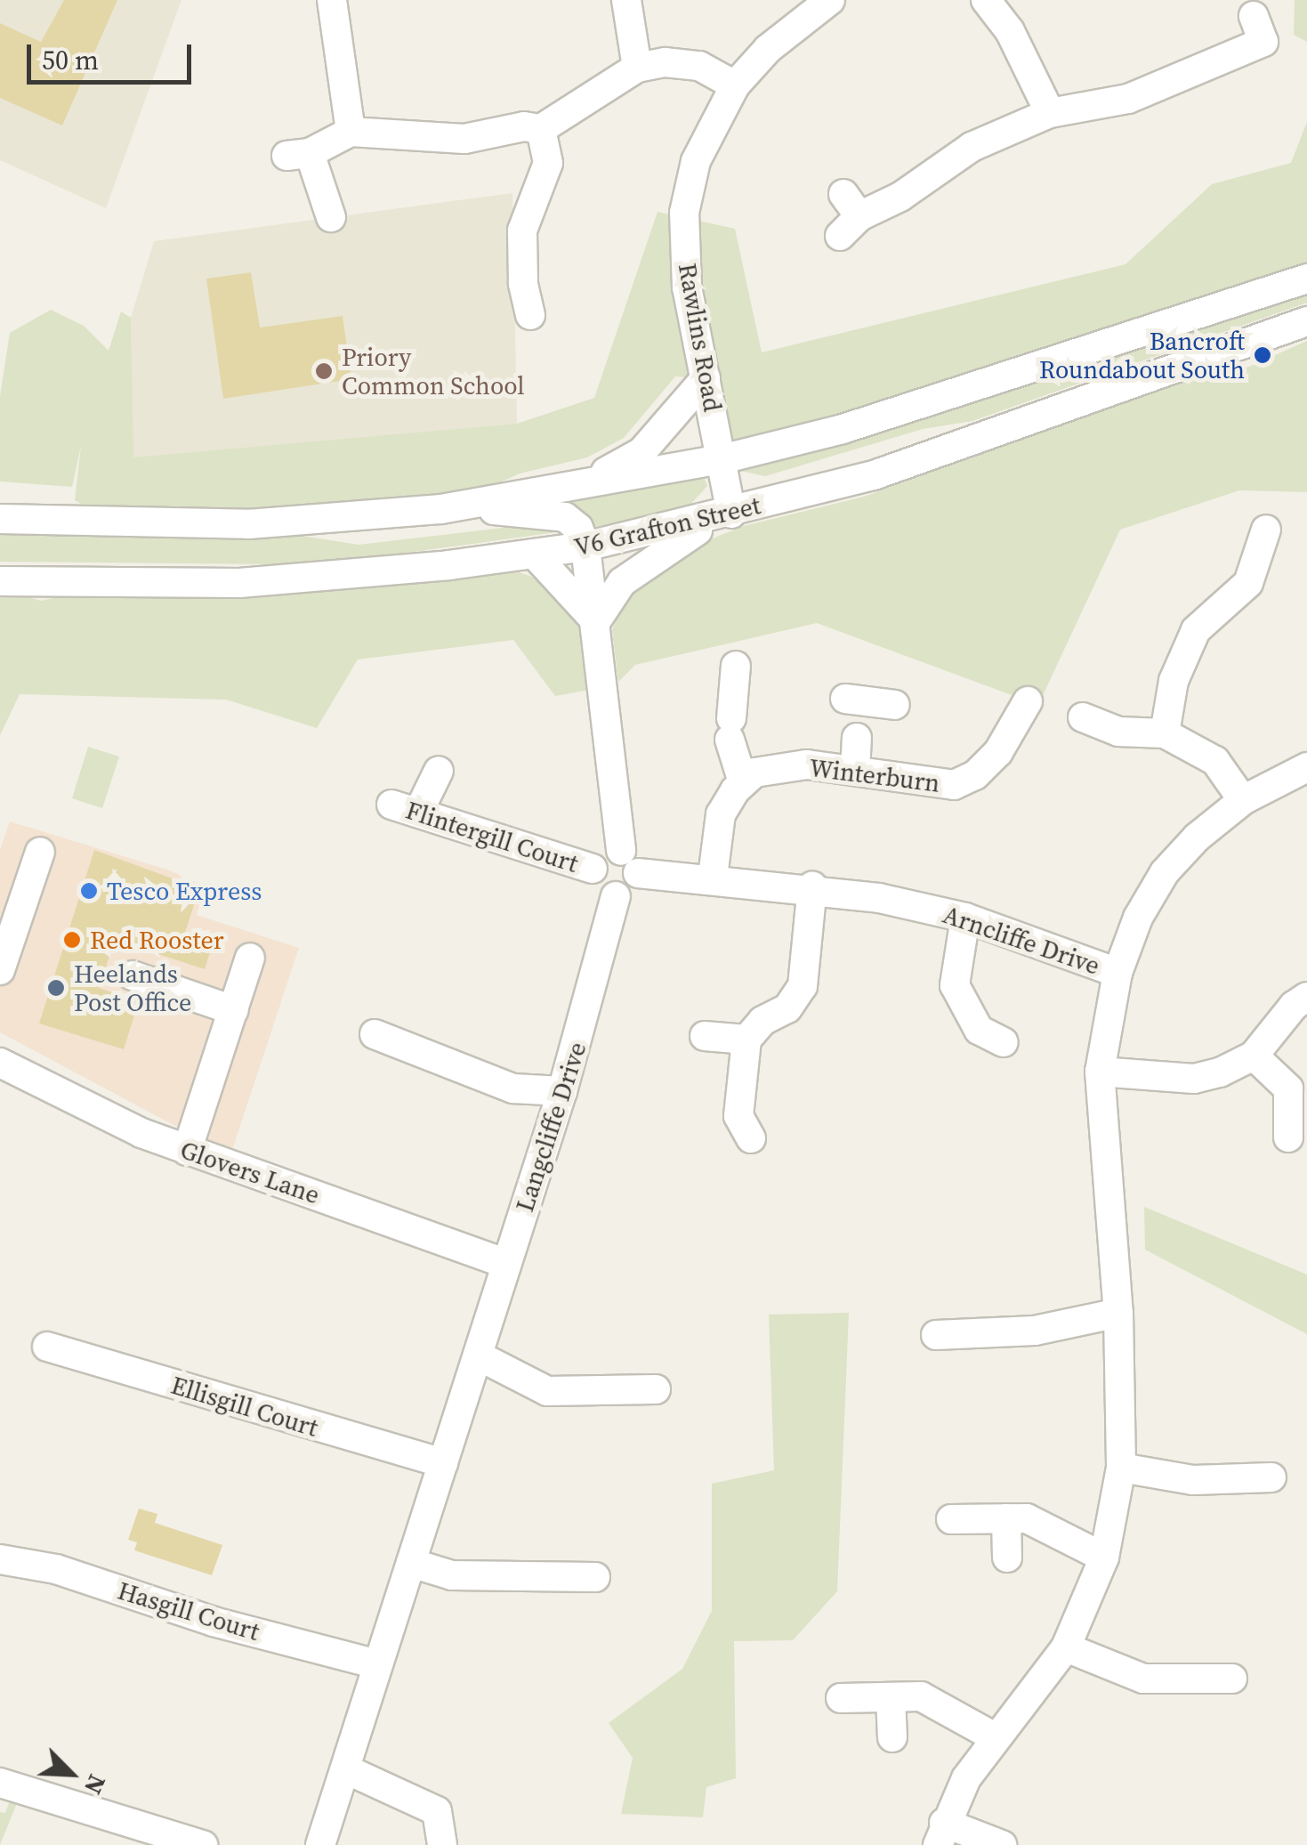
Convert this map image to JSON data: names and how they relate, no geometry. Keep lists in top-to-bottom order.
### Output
{
  "streets": {
    "street": [
      "Rawlins Road",
      "V6 Grafton Street",
      "Winterburn",
      "Flintergill Court",
      "Arncliffe Drive",
      "Langcliffe Drive",
      "Glovers Lane",
      "Ellisgill Court",
      "Hasgill Court"
    ]
  },
  "crossings": [
    ["Rawlins Road", "V6 Grafton Street"],
    ["Flintergill Court", "Arncliffe Drive"],
    ["Flintergill Court", "Langcliffe Drive"],
    ["Arncliffe Drive", "Langcliffe Drive"],
    ["Langcliffe Drive", "Glovers Lane"],
    ["Langcliffe Drive", "Ellisgill Court"],
    ["Langcliffe Drive", "Hasgill Court"]
  ],
  "places": [
    "Bancroft Roundabout South",
    "Priory Common School",
    "Tesco Express",
    "Red Rooster",
    "Heelands Post Office"
  ],
  "scale_bar": "50 m",
  "north": "bottom right"
}
